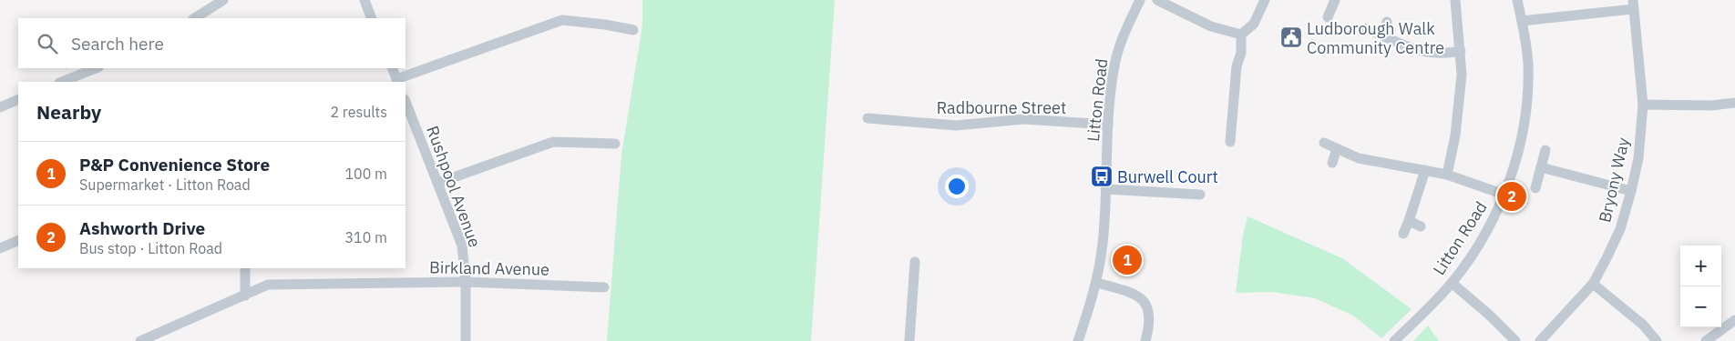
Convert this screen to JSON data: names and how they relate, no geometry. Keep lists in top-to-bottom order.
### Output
{
  "streets": {
    "street": [
      "Litton Road",
      "Radbourne Street",
      "Bryony Way",
      "Rushpool Avenue",
      "Birkland Avenue"
    ]
  },
  "crossings": [
    ["Litton Road", "Radbourne Street"],
    ["Rushpool Avenue", "Birkland Avenue"]
  ],
  "places": {
    "public building": ["Ludborough Walk Community Centre"],
    "bus stop": ["Burwell Court"]
  },
  "page": {
    "search": "Search here",
    "heading": ["Nearby", "2 results"],
    "list": [
      {
        "mark": "1",
        "name": "P&P Convenience Store",
        "note": "Supermarket · Litton Road",
        "value": "100 m"
      },
      {
        "mark": "2",
        "name": "Ashworth Drive",
        "note": "Bus stop · Litton Road",
        "value": "310 m"
      }
    ],
    "pins": ["2", "1"],
    "map_buttons": ["+", "−"]
  }
}
